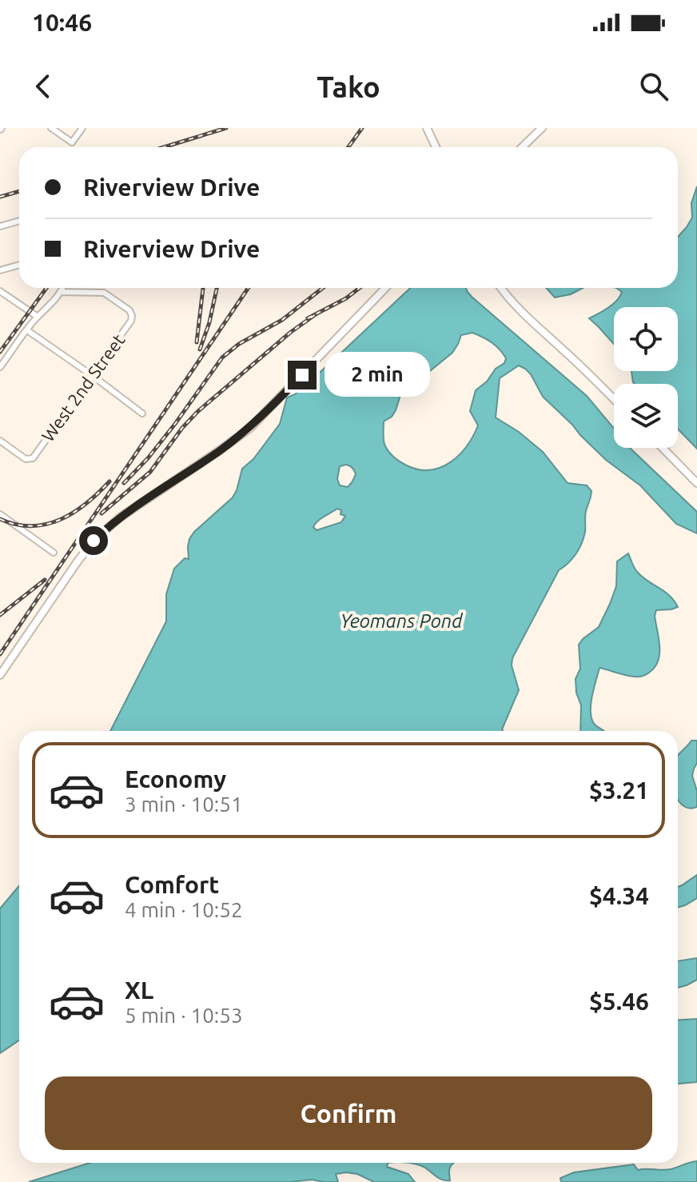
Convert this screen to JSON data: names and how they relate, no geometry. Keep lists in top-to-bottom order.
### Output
{
  "streets": {
    "street": ["West 2nd Street"]
  },
  "water": ["Yeomans Pond"],
  "page": {
    "status": "10:46",
    "header": "Tako",
    "banner": ["Riverview Drive", "Riverview Drive"],
    "bubble": "2 min",
    "list": [
      {
        "name": "Economy",
        "note": "3 min · 10:51",
        "value": "$3.21"
      },
      {
        "name": "Comfort",
        "note": "4 min · 10:52",
        "value": "$4.34"
      },
      {
        "name": "XL",
        "note": "5 min · 10:53",
        "value": "$5.46"
      }
    ],
    "buttons": "Confirm"
  }
}
